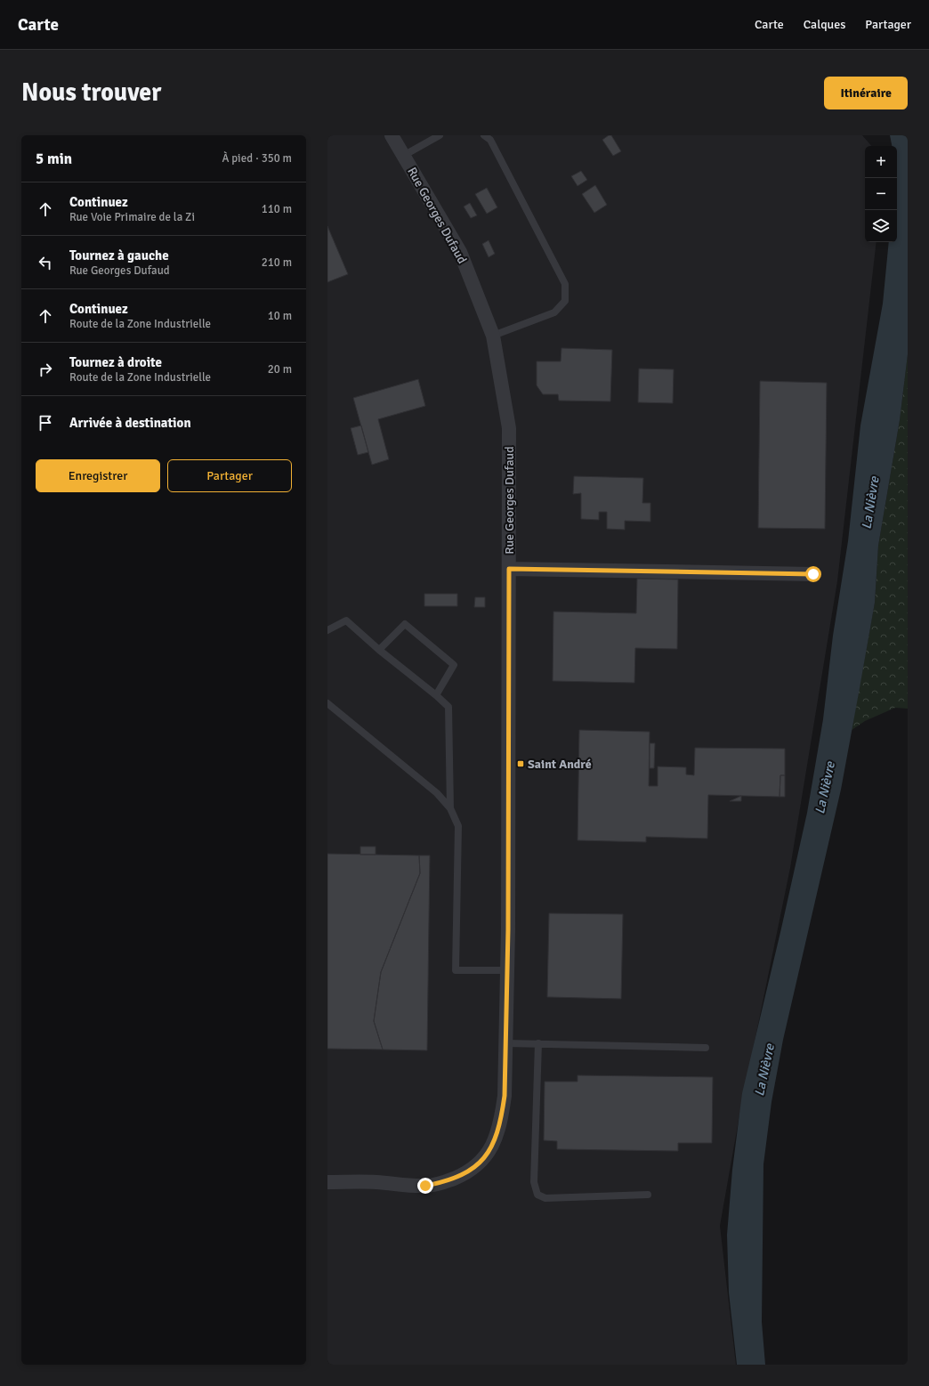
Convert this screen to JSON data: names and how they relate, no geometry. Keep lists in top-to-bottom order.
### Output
{
  "streets": {
    "street": ["Rue Georges Dufaud"]
  },
  "water": ["La Nièvre"],
  "places": {
    "transit": ["Saint André"]
  },
  "page": {
    "header": "Carte",
    "nav": ["Carte", "Calques", "Partager"],
    "buttons": [
      "Itinéraire",
      ["Enregistrer", "Partager"]
    ],
    "title": "Nous trouver",
    "heading": ["5 min", "À pied · 350 m"],
    "map_buttons": ["+", "−"],
    "list": [
      ["Continuez", "Rue Voie Primaire de la Zi", "110 m"],
      ["Tournez à gauche", "Rue Georges Dufaud", "210 m"],
      ["Continuez", "Route de la Zone Industrielle", "10 m"],
      ["Tournez à droite", "Route de la Zone Industrielle", "20 m"],
      "Arrivée à destination"
    ]
  }
}
